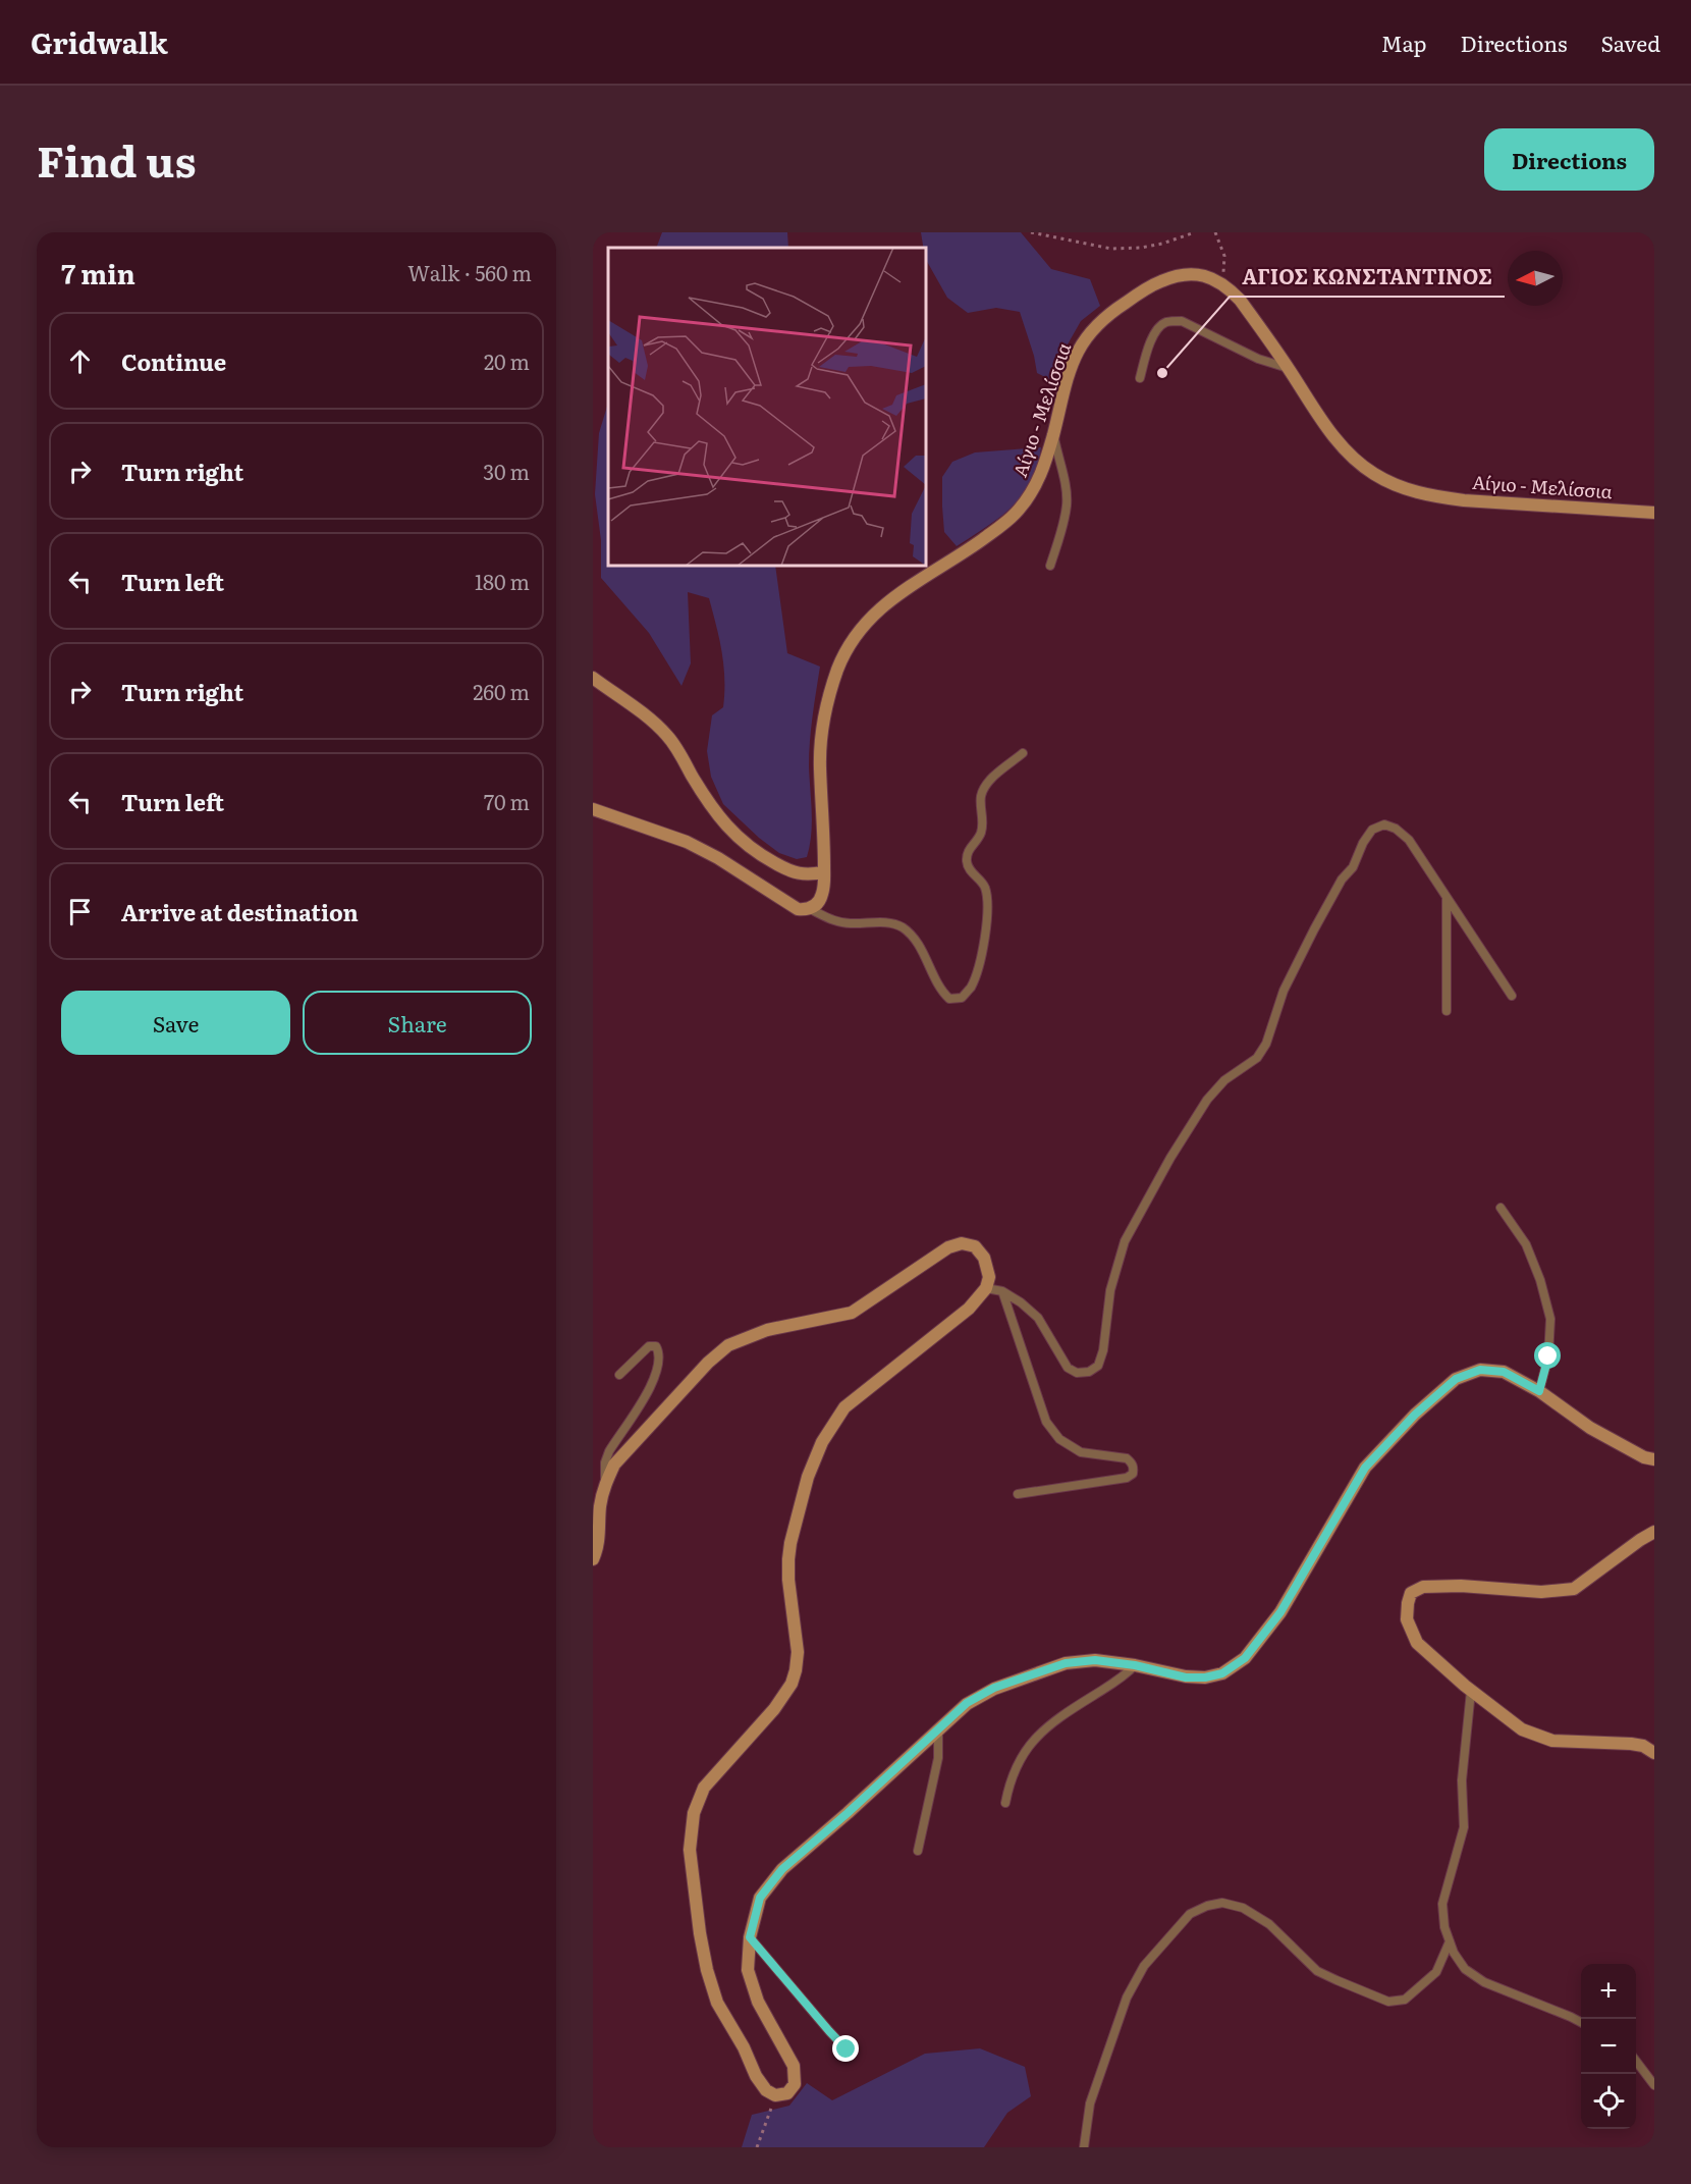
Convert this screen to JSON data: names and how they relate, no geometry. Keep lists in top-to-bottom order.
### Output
{
  "streets": {
    "main road": ["Αίγιο - Μελίσσια"]
  },
  "places": ["ΑΓΙΟΣ ΚΩΝΣΤΑΝΤΙΝΟΣ"],
  "north": "left",
  "page": {
    "header": "Gridwalk",
    "nav": ["Map", "Directions", "Saved"],
    "title": "Find us",
    "buttons": [
      "Directions",
      ["Save", "Share"]
    ],
    "heading": ["7 min", "Walk · 560 m"],
    "list": [
      ["Continue", "20 m"],
      ["Turn right", "30 m"],
      ["Turn left", "180 m"],
      ["Turn right", "260 m"],
      ["Turn left", "70 m"],
      "Arrive at destination"
    ],
    "map_buttons": ["+", "−"]
  }
}
